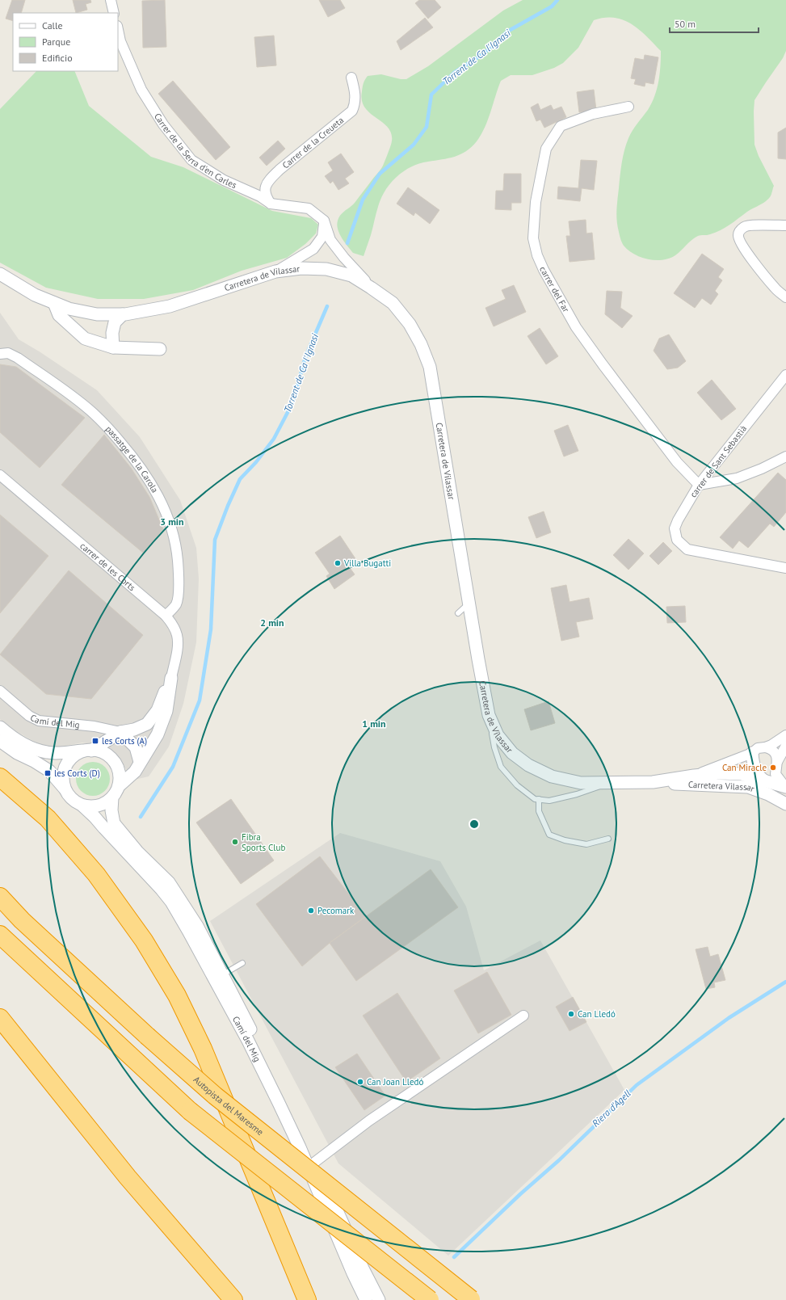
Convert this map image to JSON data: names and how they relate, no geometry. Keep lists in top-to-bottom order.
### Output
{
  "streets": {
    "highway": ["Autopista del Maresme"],
    "street": [
      "Carrer de la Creueta",
      "Carrer de la Serra d'en Carles",
      "Carretera de Vilassar",
      "carrer del Far",
      "passatge de la Carola",
      "carrer de Sant Sebastià",
      "carrer de les Corts",
      "Camí del Mig",
      "Carretera Vilassar"
    ]
  },
  "crossings": [
    ["Carrer de la Creueta", "Carrer de la Serra d'en Carles"],
    ["Carretera de Vilassar", "Carretera Vilassar"],
    ["carrer del Far", "carrer de Sant Sebastià"],
    ["passatge de la Carola", "carrer de les Corts"]
  ],
  "water": ["Torrent de Ca l'Ignasi", "Riera d'Agell"],
  "places": {
    "other": [
      "Villa Bugatti",
      "Can Miracle",
      "Fibra Sports Club",
      "Pecomark",
      "Can Lledó",
      "Can Joan Lledó"
    ],
    "transit": ["les Corts (A)", "les Corts (D)"]
  },
  "legend": ["Calle", "Parque", "Edificio"],
  "scale_bar": "50 m",
  "rings": ["3 min", "2 min", "1 min"]
}
